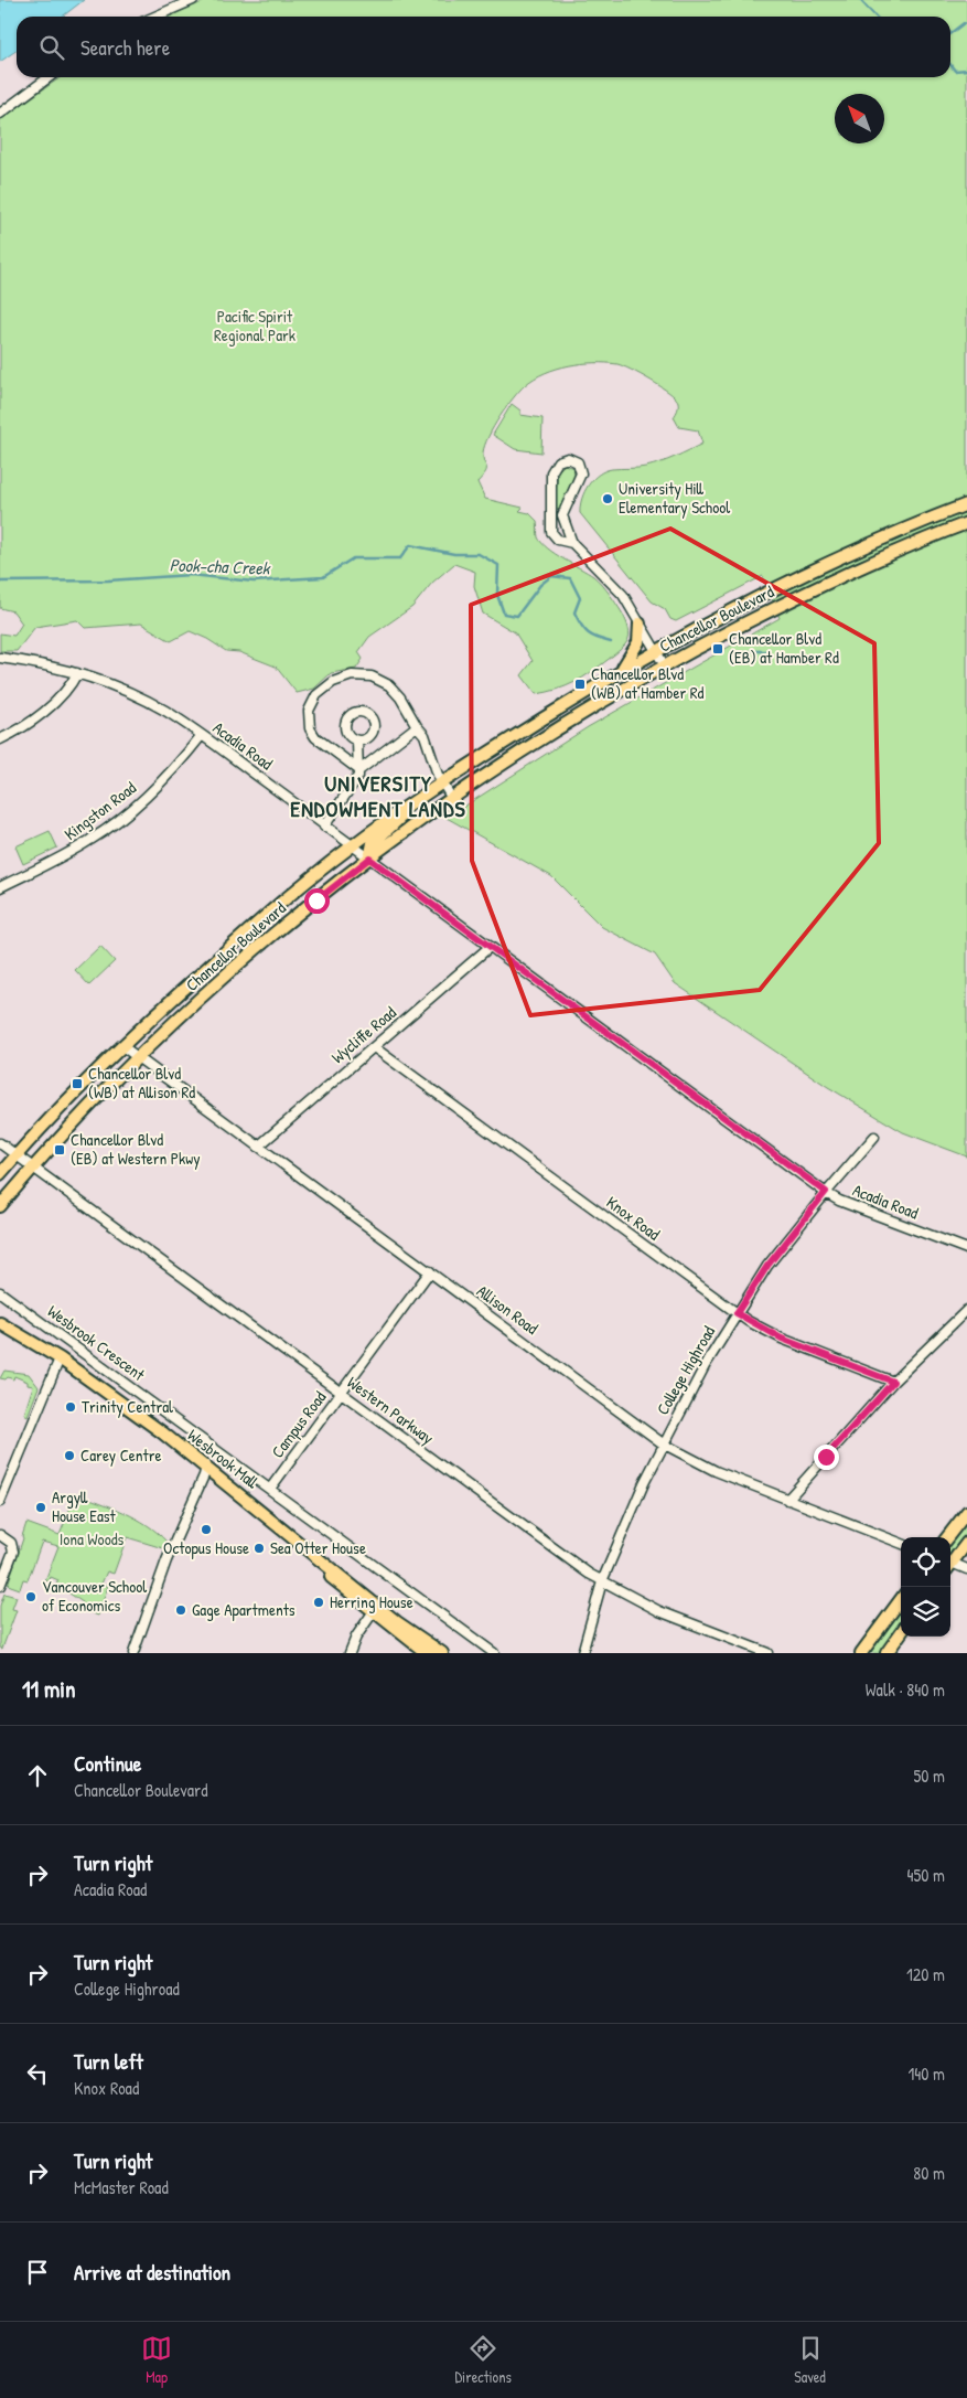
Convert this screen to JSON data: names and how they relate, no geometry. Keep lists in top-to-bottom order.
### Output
{
  "streets": {
    "main road": ["Chancellor Boulevard", "Wesbrook Mall"],
    "street": [
      "Acadia Road",
      "Kingston Road",
      "Wycliffe Road",
      "Knox Road",
      "Allison Road",
      "Wesbrook Crescent",
      "College Highroad",
      "Western Parkway",
      "Campus Road"
    ]
  },
  "crossings": [
    ["Chancellor Boulevard", "Acadia Road"],
    ["Chancellor Boulevard", "Allison Road"],
    ["Chancellor Boulevard", "Western Parkway"],
    ["Acadia Road", "Kingston Road"],
    ["Acadia Road", "Wycliffe Road"],
    ["Acadia Road", "College Highroad"],
    ["Wycliffe Road", "Knox Road"],
    ["Wycliffe Road", "Allison Road"],
    ["Knox Road", "College Highroad"],
    ["Allison Road", "College Highroad"],
    ["Allison Road", "Campus Road"],
    ["Wesbrook Crescent", "Campus Road"],
    ["College Highroad", "Western Parkway"],
    ["Western Parkway", "Campus Road"]
  ],
  "districts": ["UNIVERSITY ENDOWMENT LANDS"],
  "water": ["Pook-cha Creek"],
  "parks": ["Pacific Spirit Regional Park", "Iona Woods"],
  "places": {
    "other": [
      "University Hill Elementary School",
      "Trinity Central",
      "Carey Centre",
      "Argyll House East",
      "Octopus House",
      "Sea Otter House",
      "Vancouver School of Economics",
      "Herring House",
      "Gage Apartments"
    ],
    "transit": [
      "Chancellor Blvd (EB) at Hamber Rd",
      "Chancellor Blvd (WB) at Hamber Rd",
      "Chancellor Blvd (WB) at Allison Rd",
      "Chancellor Blvd (EB) at Western Pkwy"
    ]
  },
  "north": "top left",
  "page": {
    "search": "Search here",
    "heading": ["11 min", "Walk · 840 m"],
    "list": [
      ["Continue", "Chancellor Boulevard", "50 m"],
      ["Turn right", "Acadia Road", "450 m"],
      ["Turn right", "College Highroad", "120 m"],
      ["Turn left", "Knox Road", "140 m"],
      ["Turn right", "McMaster Road", "80 m"],
      "Arrive at destination"
    ],
    "nav": ["Map", "Directions", "Saved"]
  }
}
